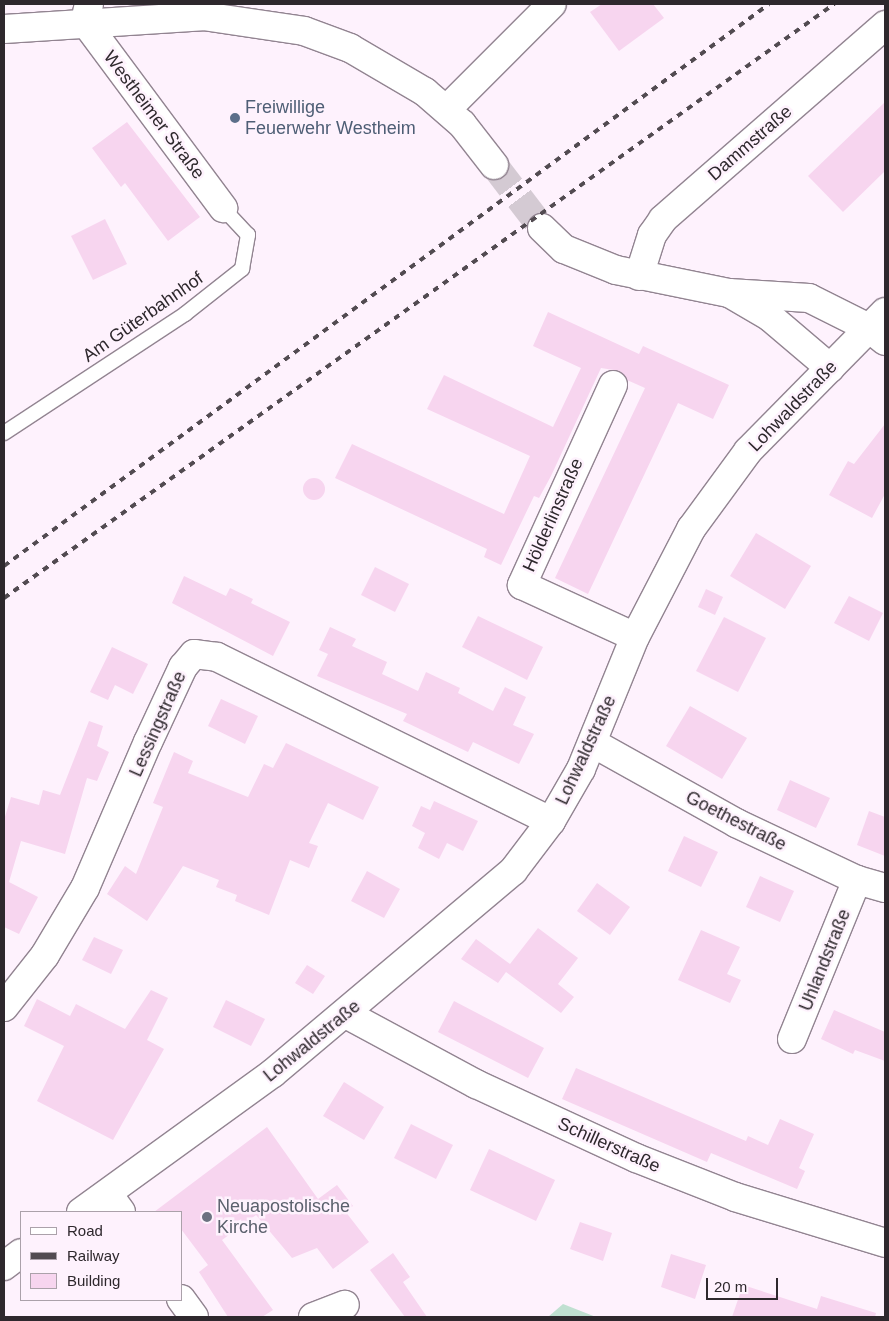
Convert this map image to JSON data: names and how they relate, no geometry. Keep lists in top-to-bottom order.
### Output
{
  "streets": {
    "street": [
      "Westheimer Straße",
      "Dammstraße",
      "Lohwaldstraße",
      "Hölderlinstraße",
      "Lessingstraße",
      "Goethestraße",
      "Uhlandstraße",
      "Schillerstraße"
    ],
    "lane": ["Am Güterbahnhof"]
  },
  "crossings": [
    ["Westheimer Straße", "Am Güterbahnhof"],
    ["Lohwaldstraße", "Hölderlinstraße"],
    ["Lohwaldstraße", "Lessingstraße"],
    ["Lohwaldstraße", "Goethestraße"],
    ["Lohwaldstraße", "Schillerstraße"],
    ["Goethestraße", "Uhlandstraße"]
  ],
  "places": ["Freiwillige Feuerwehr Westheim", "Neuapostolische Kirche"],
  "legend": ["Road", "Railway", "Building"],
  "scale_bar": "20 m"
}
